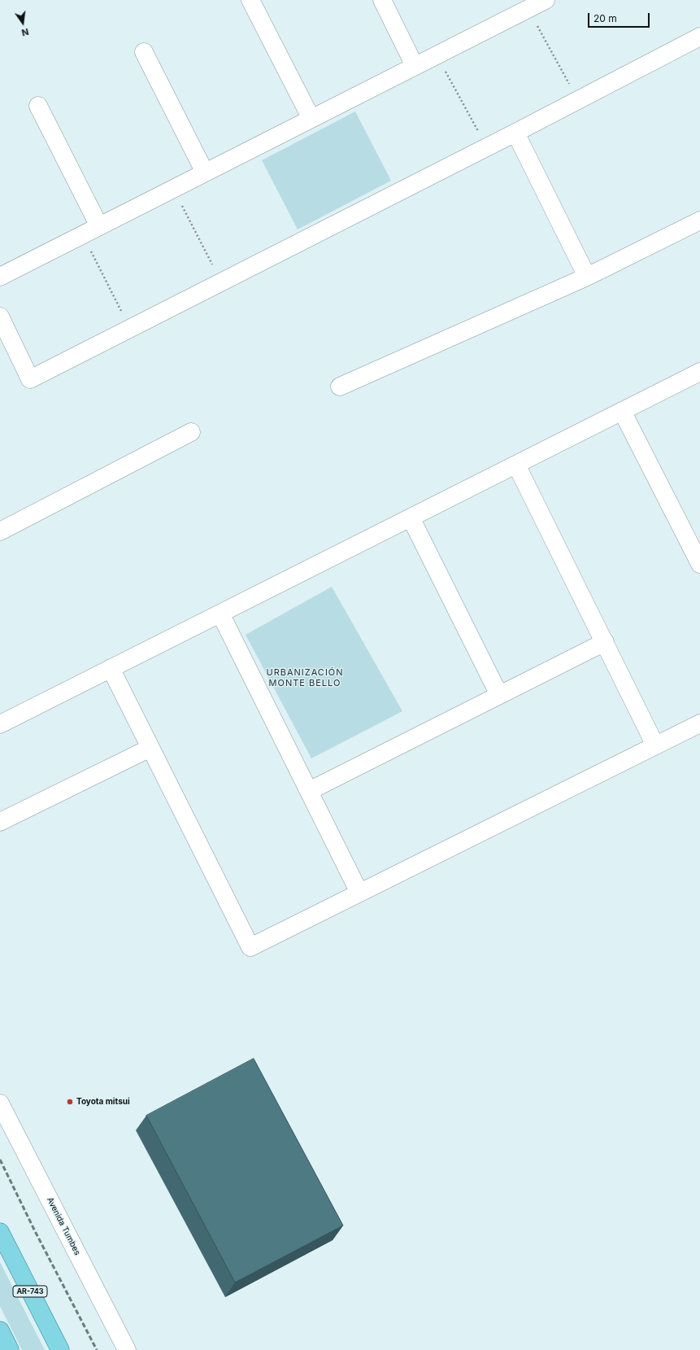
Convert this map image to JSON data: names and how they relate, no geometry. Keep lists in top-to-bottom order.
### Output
{
  "streets": {
    "main road": ["AR-743"],
    "street": ["Avenida Tumbes"]
  },
  "districts": ["URBANIZACIÓN MONTE BELLO"],
  "places": ["Toyota mitsui"],
  "scale_bar": "20 m",
  "north": "bottom"
}
